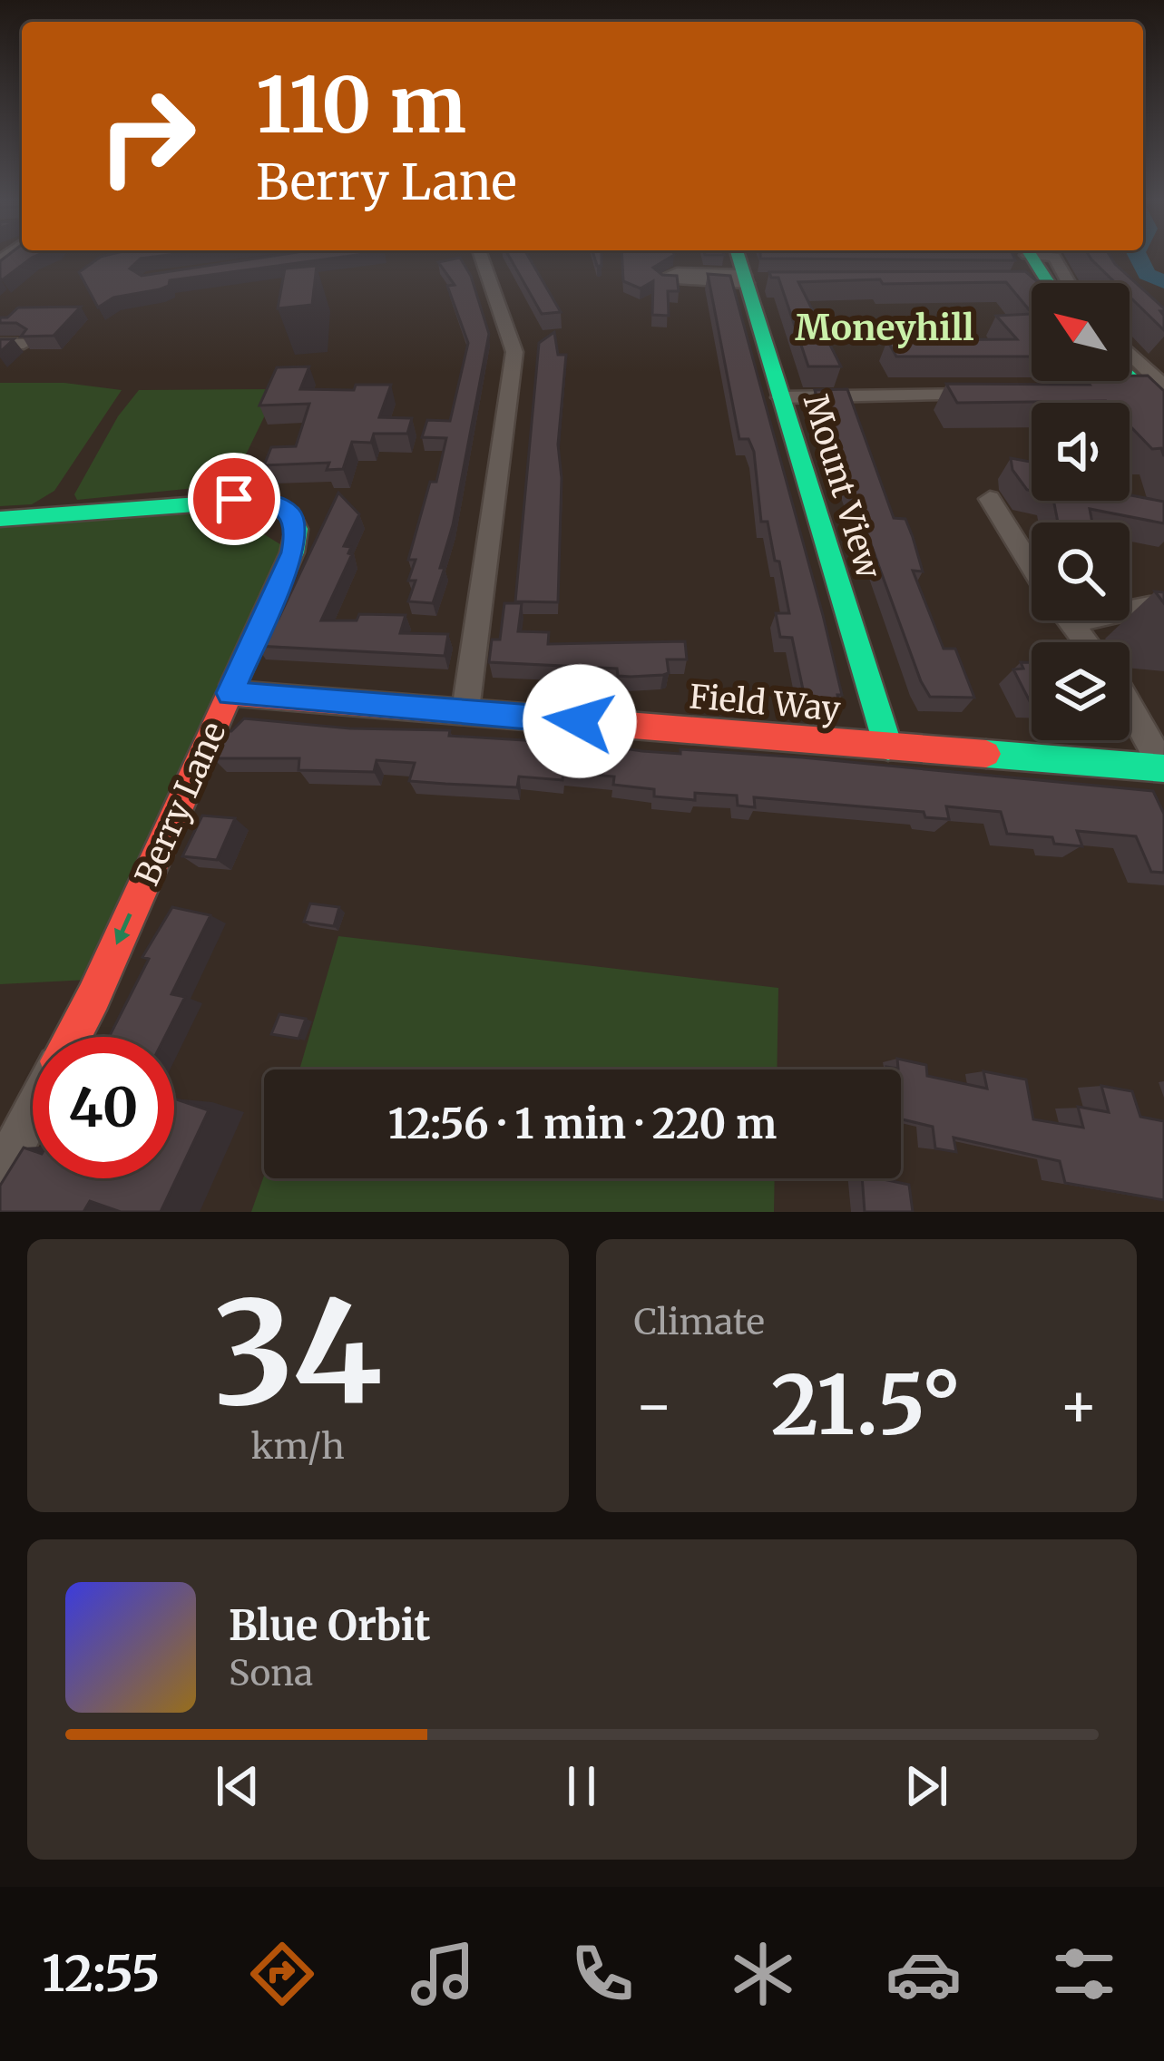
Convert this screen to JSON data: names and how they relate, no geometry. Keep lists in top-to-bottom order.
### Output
{
  "streets": {
    "street": ["Mount View", "Field Way", "Berry Lane"]
  },
  "crossings": [
    ["Mount View", "Field Way"],
    ["Field Way", "Berry Lane"]
  ],
  "one_way": ["Berry Lane"],
  "districts": ["Moneyhill"],
  "north": "top left",
  "page": {
    "turn": ["110 m", "Berry Lane"],
    "limit": "40",
    "trip": "12:56 · 1 min · 220 m",
    "tile": [
      ["34", "km/h"],
      "Climate"
    ],
    "heat": ["−", "21.5°", "+"],
    "song": ["Blue Orbit", "Sona"],
    "tabs": "12:55"
  }
}
